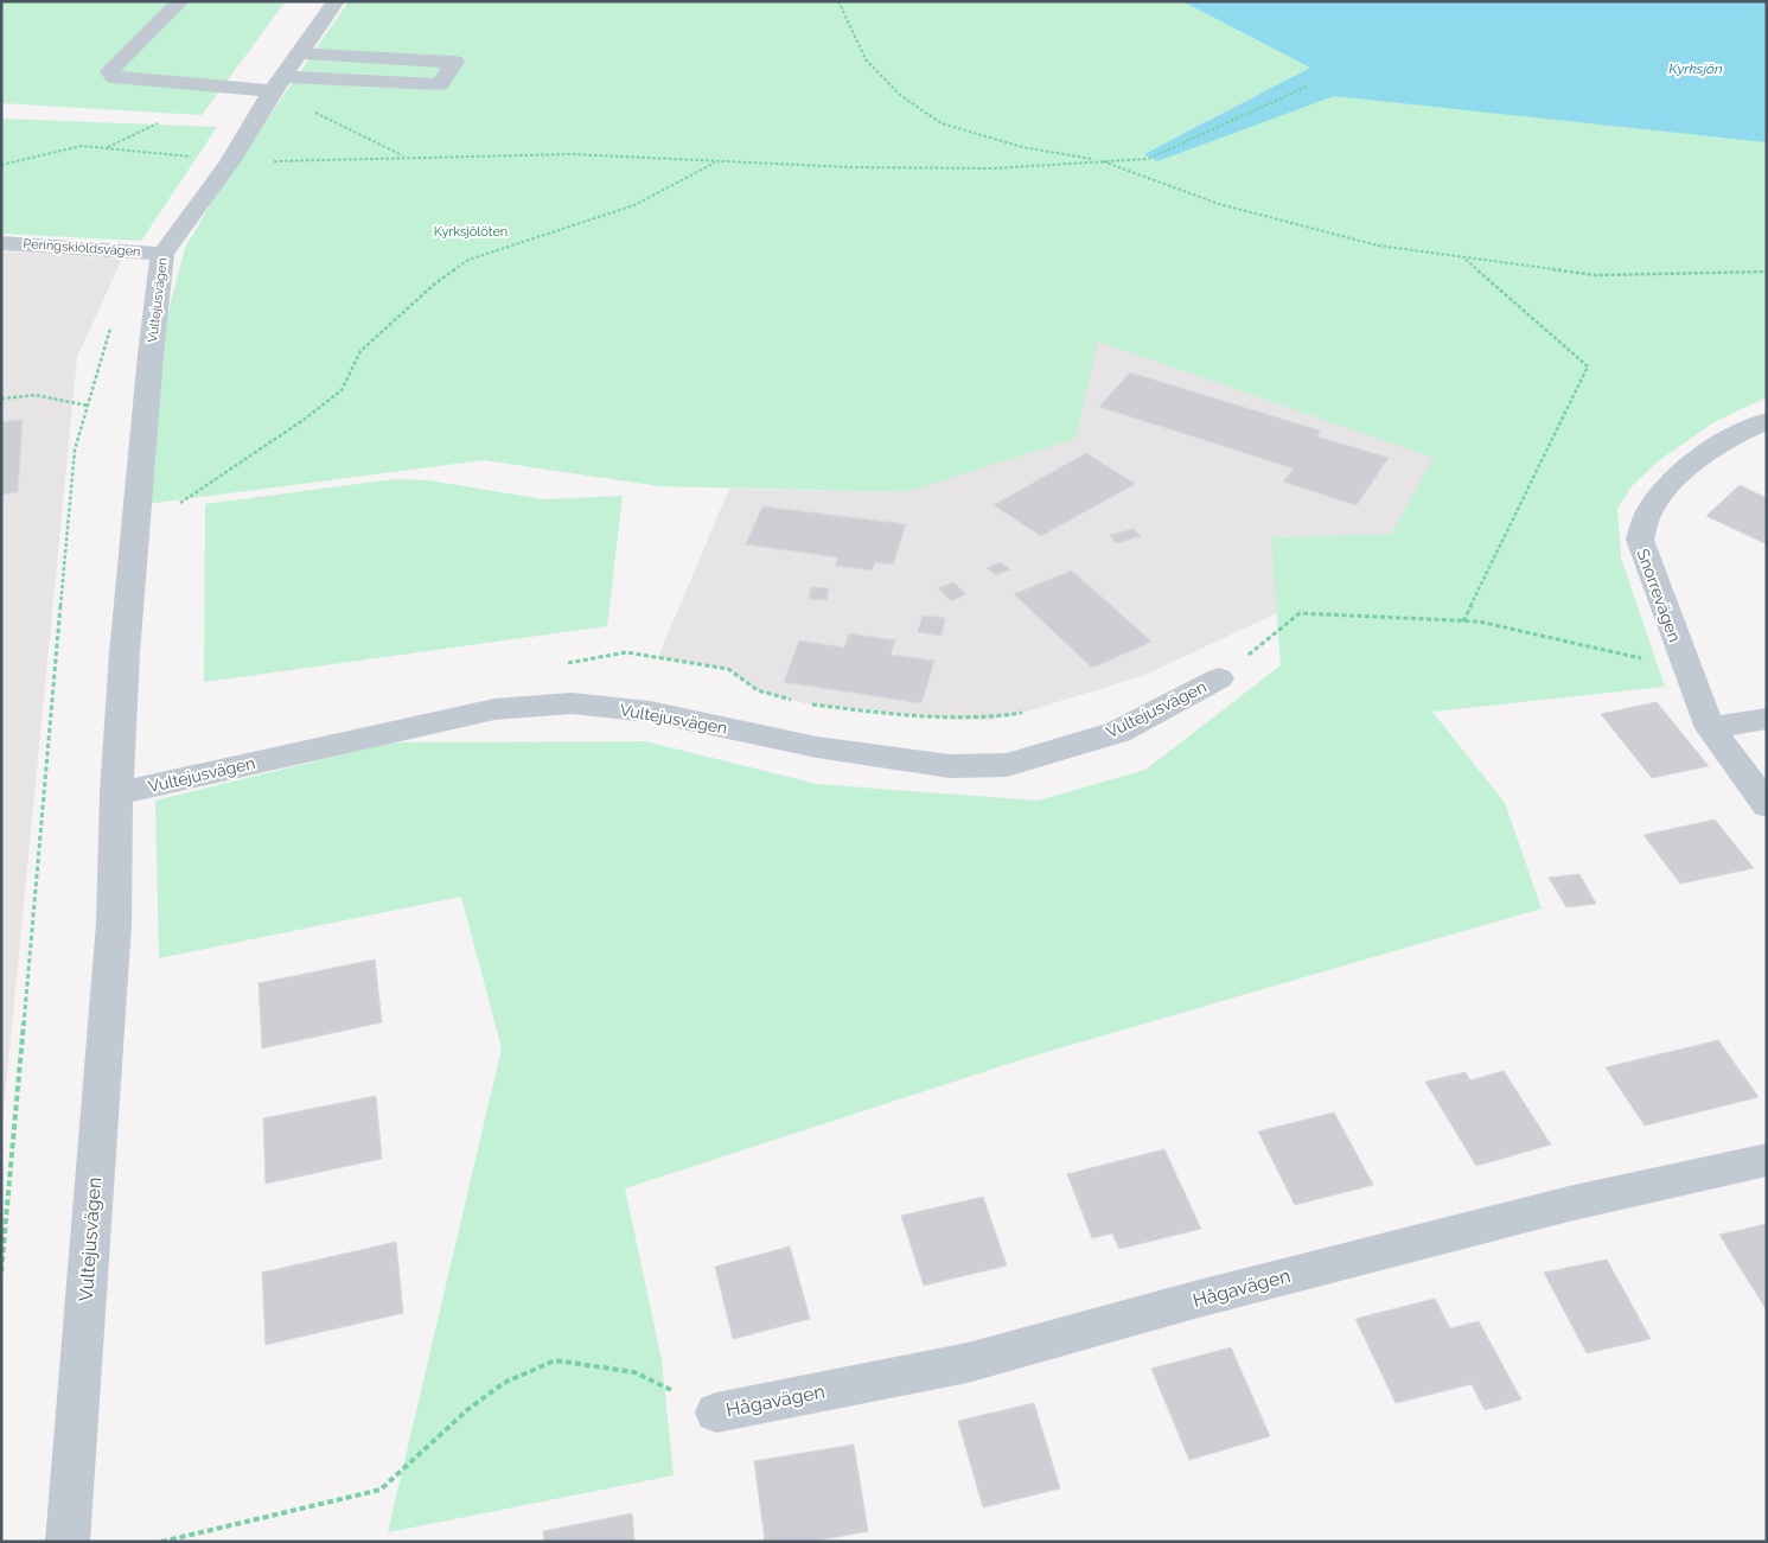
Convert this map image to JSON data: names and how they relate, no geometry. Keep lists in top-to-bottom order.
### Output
{
  "streets": {
    "street": [
      "Peringskiöldsvägen",
      "Vultejusvägen",
      "Snorrevägen",
      "Hågavägen"
    ]
  },
  "crossings": [
    ["Peringskiöldsvägen", "Vultejusvägen"]
  ],
  "water": ["Kyrksjön"],
  "parks": ["Kyrksjölöten"]
}
